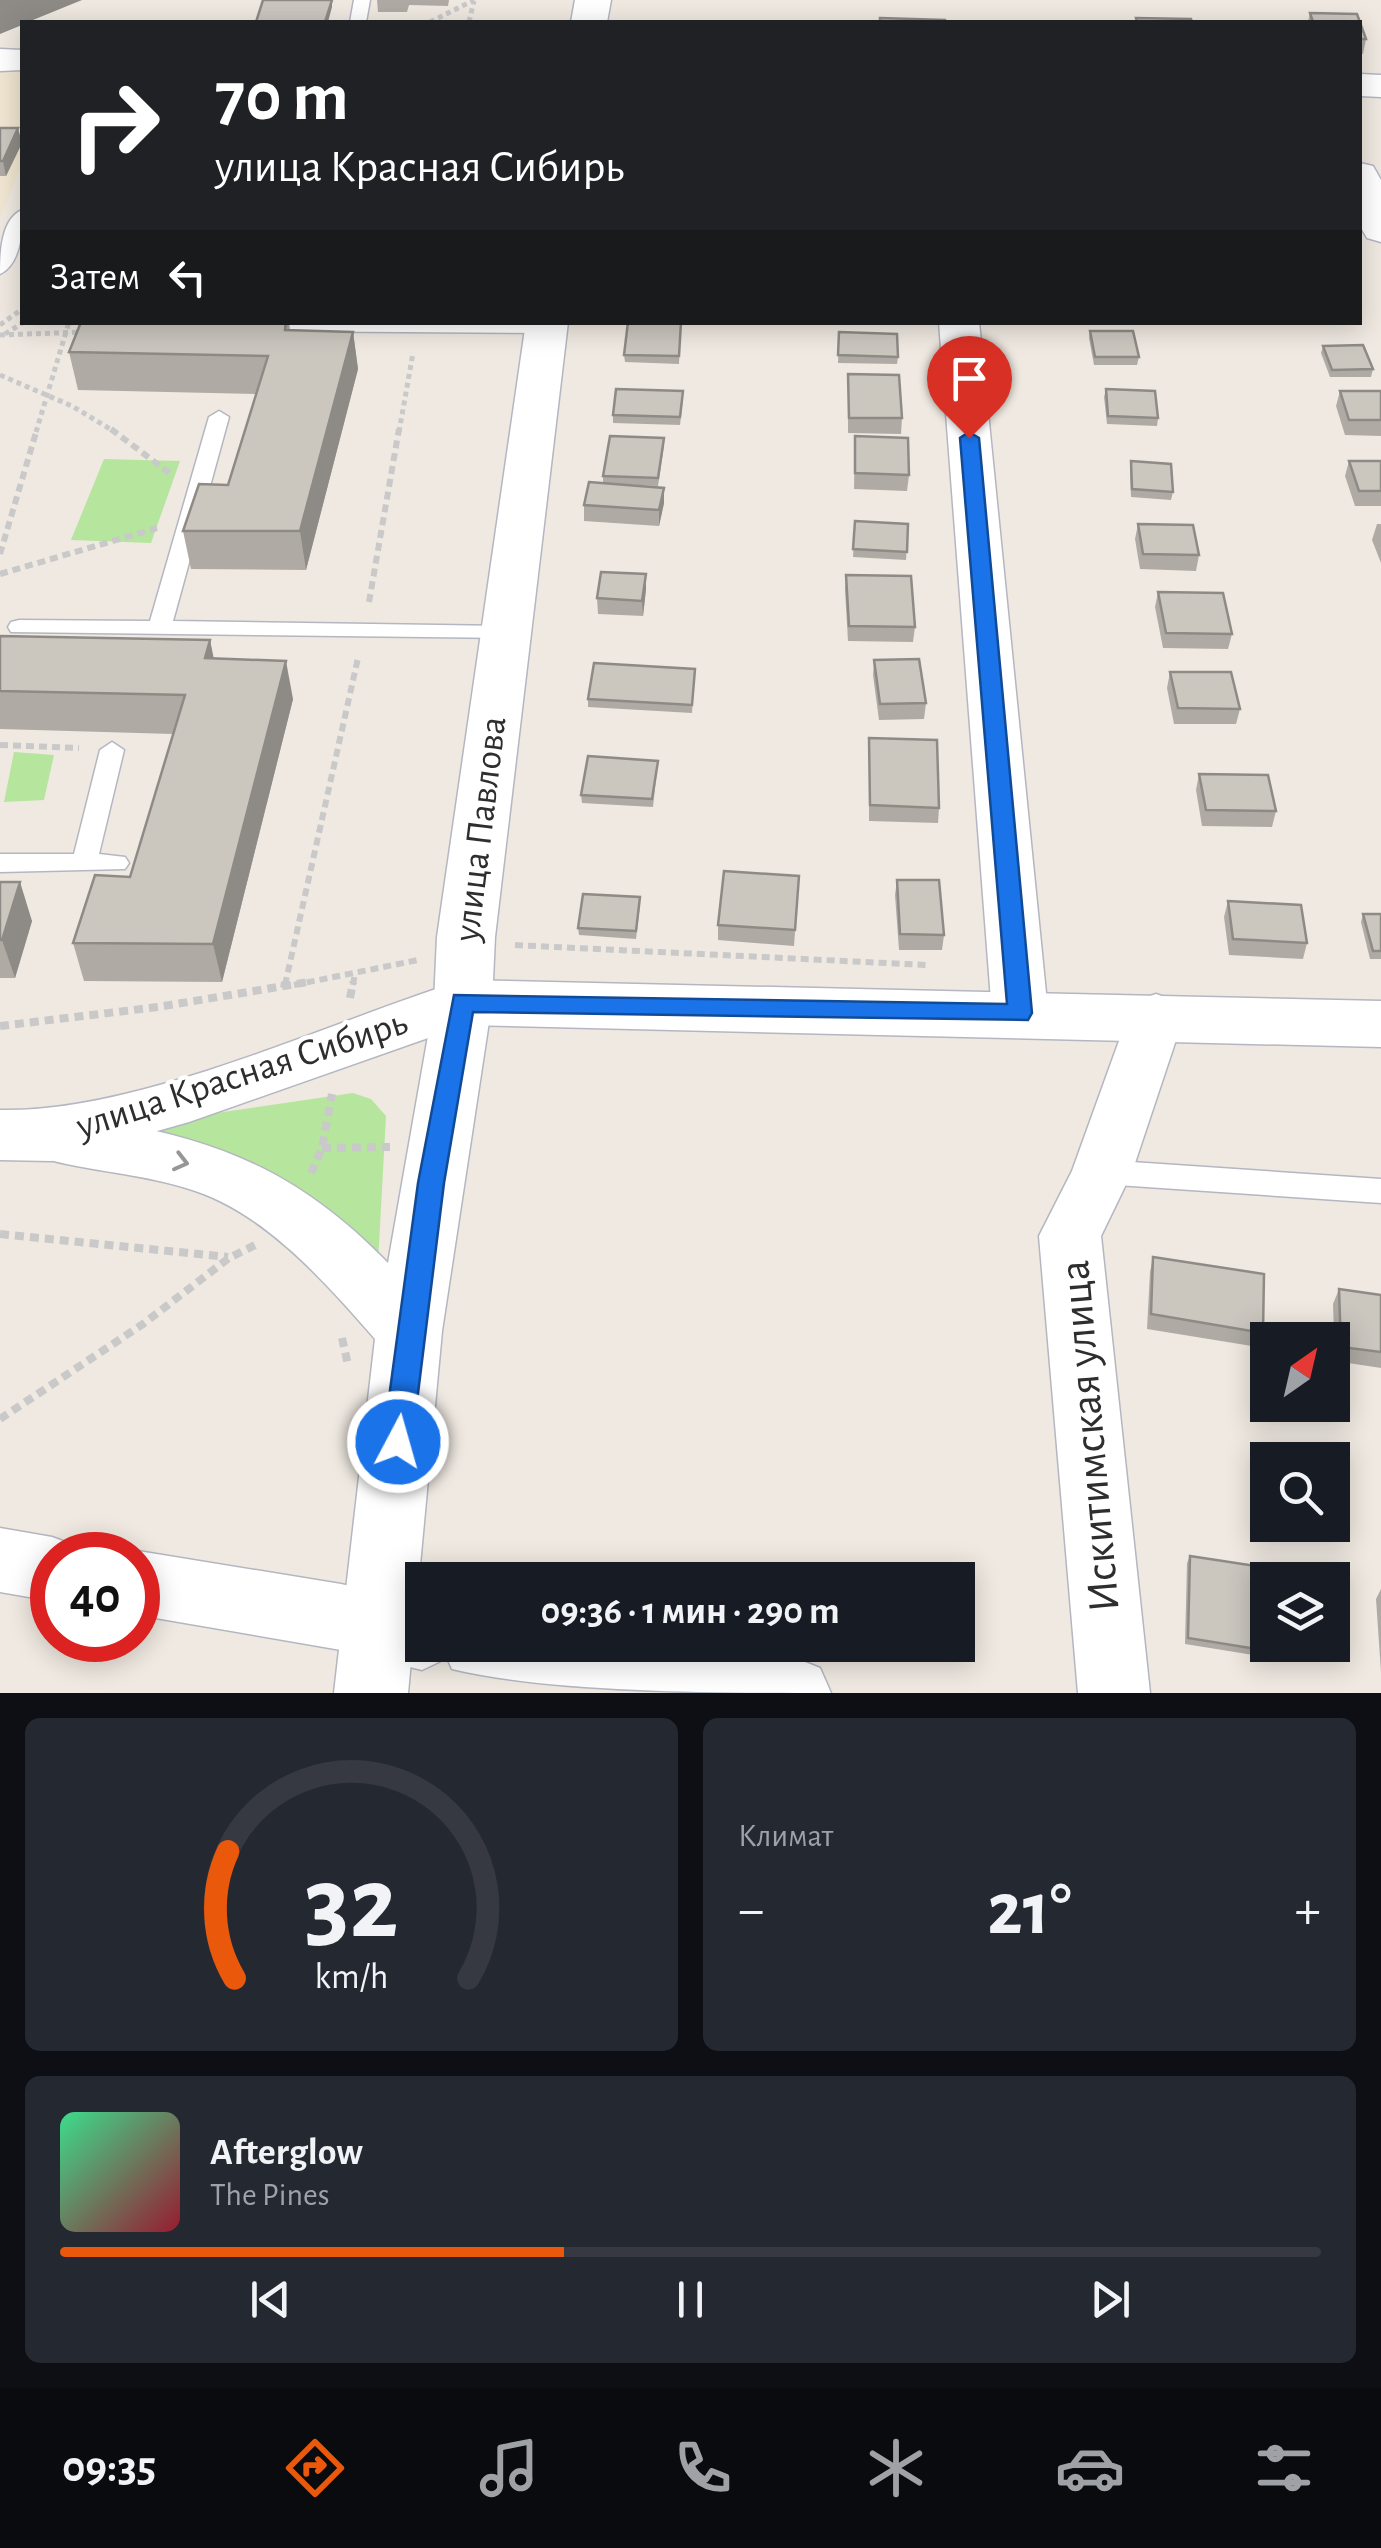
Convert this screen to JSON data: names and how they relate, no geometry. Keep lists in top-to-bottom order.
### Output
{
  "streets": {
    "street": ["улица Павлова", "улица Красная Сибирь", "Искитимская улица"]
  },
  "crossings": [
    ["улица Павлова", "улица Красная Сибирь"],
    ["улица Красная Сибирь", "Искитимская улица"]
  ],
  "north": "top right",
  "page": {
    "turn": ["70 m", "улица Красная Сибирь"],
    "then": "Затем",
    "limit": "40",
    "trip": "09:36 · 1 мин · 290 m",
    "tile": "Климат",
    "heat": ["−", "21°", "+"],
    "song": ["Afterglow", "The Pines"],
    "tabs": "09:35",
    "gauge": ["32", "km/h"]
  }
}
